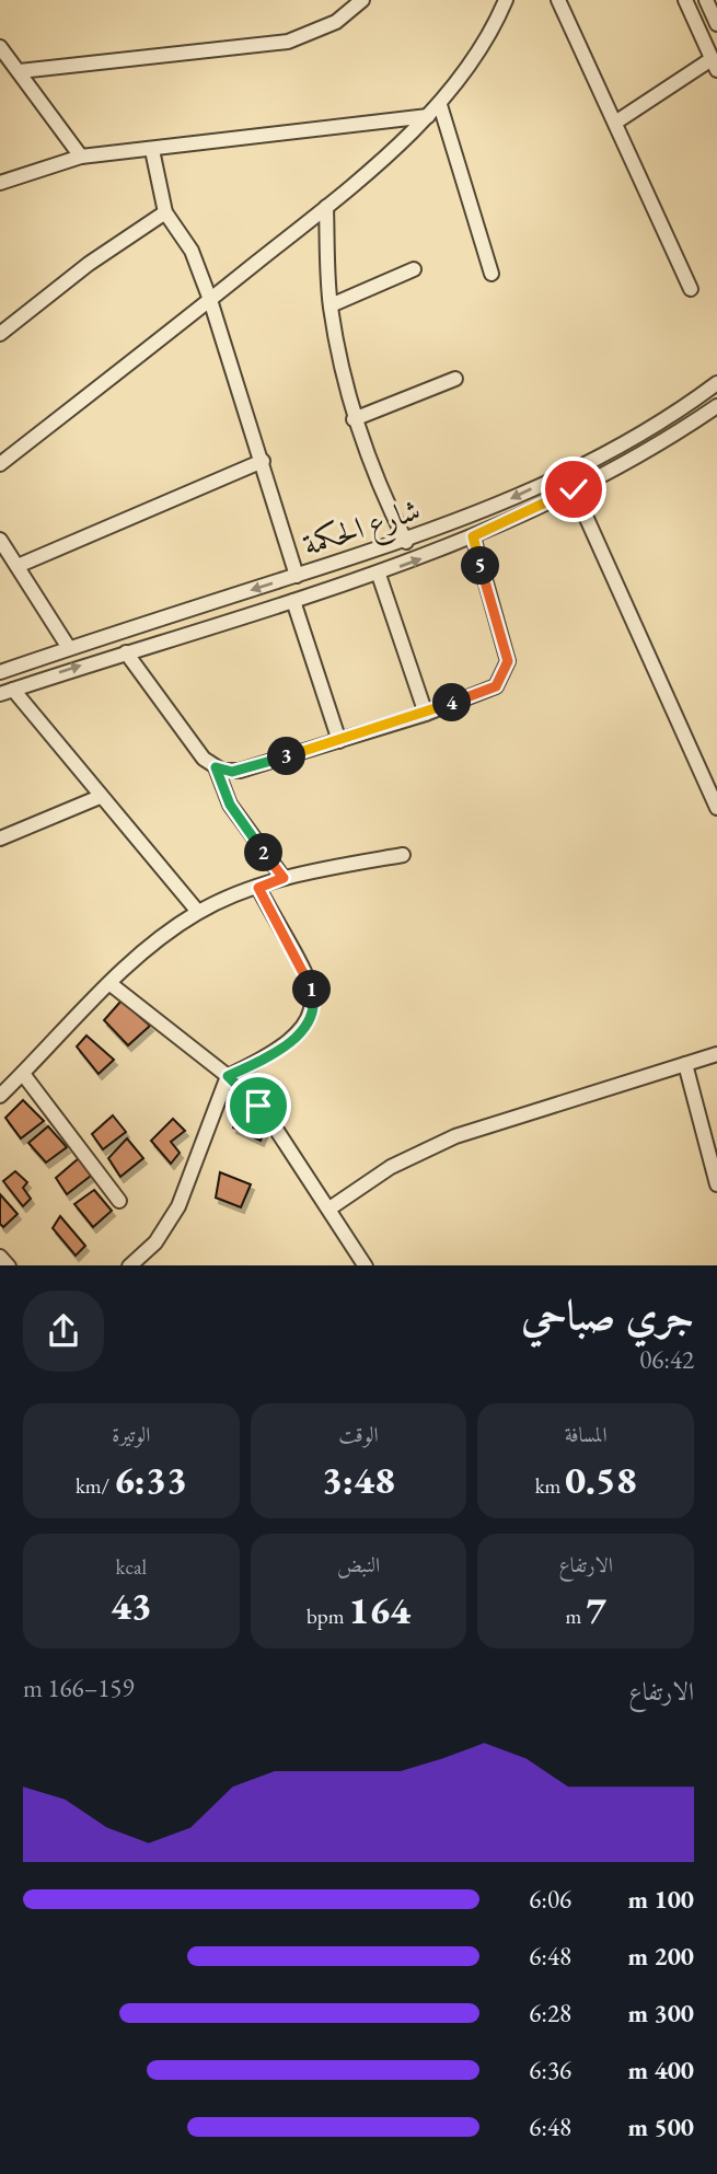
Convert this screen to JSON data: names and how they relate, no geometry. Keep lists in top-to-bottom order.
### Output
{
  "streets": {
    "street": ["شارع الحكمة"]
  },
  "page": {
    "pins": [
      "5",
      "4",
      "3",
      "2",
      "1"
    ],
    "heading": ["جري صباحي", "06:42"],
    "stats": [
      ["المسافة", "0.58 km"],
      ["الوقت", "3:48"],
      ["الوتيرة", "6:33 /km"],
      ["الارتفاع", "7 m"],
      ["النبض", "164 bpm"],
      ["kcal", "43"]
    ],
    "chart": ["الارتفاع", "159–166 m"],
    "list": [
      {
        "name": "100 m",
        "note": "6:06"
      },
      {
        "name": "200 m",
        "note": "6:48"
      },
      {
        "name": "300 m",
        "note": "6:28"
      },
      {
        "name": "400 m",
        "note": "6:36"
      },
      {
        "name": "500 m",
        "note": "6:48"
      }
    ]
  }
}
